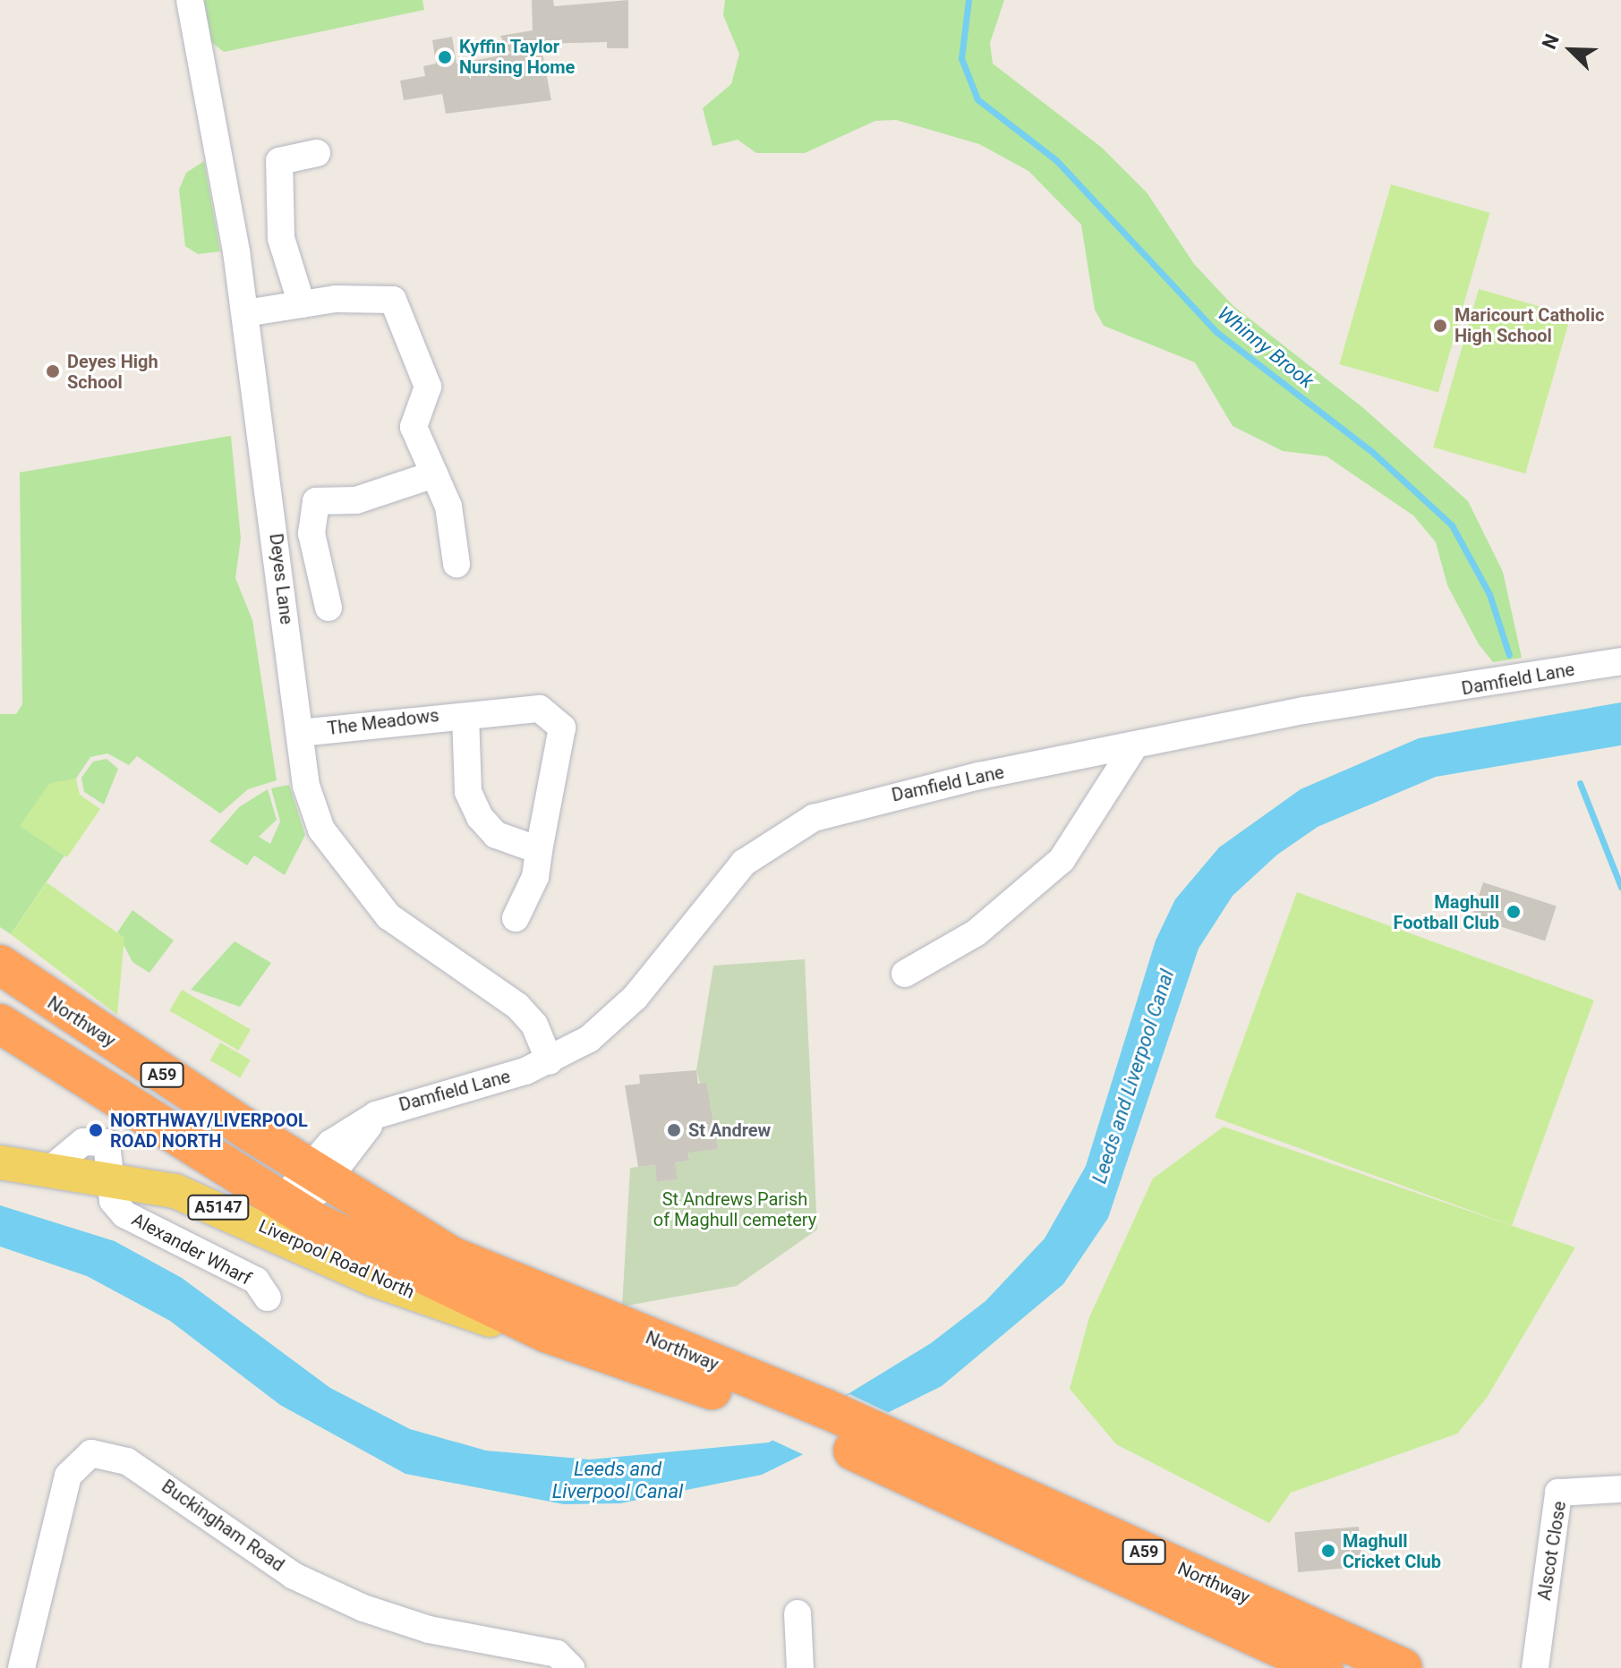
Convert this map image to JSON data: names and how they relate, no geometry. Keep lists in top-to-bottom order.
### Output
{
  "streets": {
    "highway": ["Northway", "A59"],
    "main road": ["A5147", "Liverpool Road North"],
    "street": [
      "Deyes Lane",
      "Damfield Lane",
      "The Meadows",
      "Alexander Wharf",
      "Buckingham Road",
      "Alscot Close"
    ]
  },
  "crossings": [
    ["Deyes Lane", "Damfield Lane"],
    ["Deyes Lane", "The Meadows"],
    ["Damfield Lane", "Northway"],
    ["Northway", "Liverpool Road North"],
    ["Alexander Wharf", "Liverpool Road North"]
  ],
  "water": ["Whinny Brook", "Leeds and Liverpool Canal"],
  "parks": ["St Andrews Parish of Maghull cemetery"],
  "places": [
    "Kyffin Taylor Nursing Home",
    "Maricourt Catholic High School",
    "Deyes High School",
    "Maghull Football Club",
    "NORTHWAY/LIVERPOOL ROAD NORTH",
    "St Andrew",
    "Maghull Cricket Club"
  ],
  "north": "top left"
}
